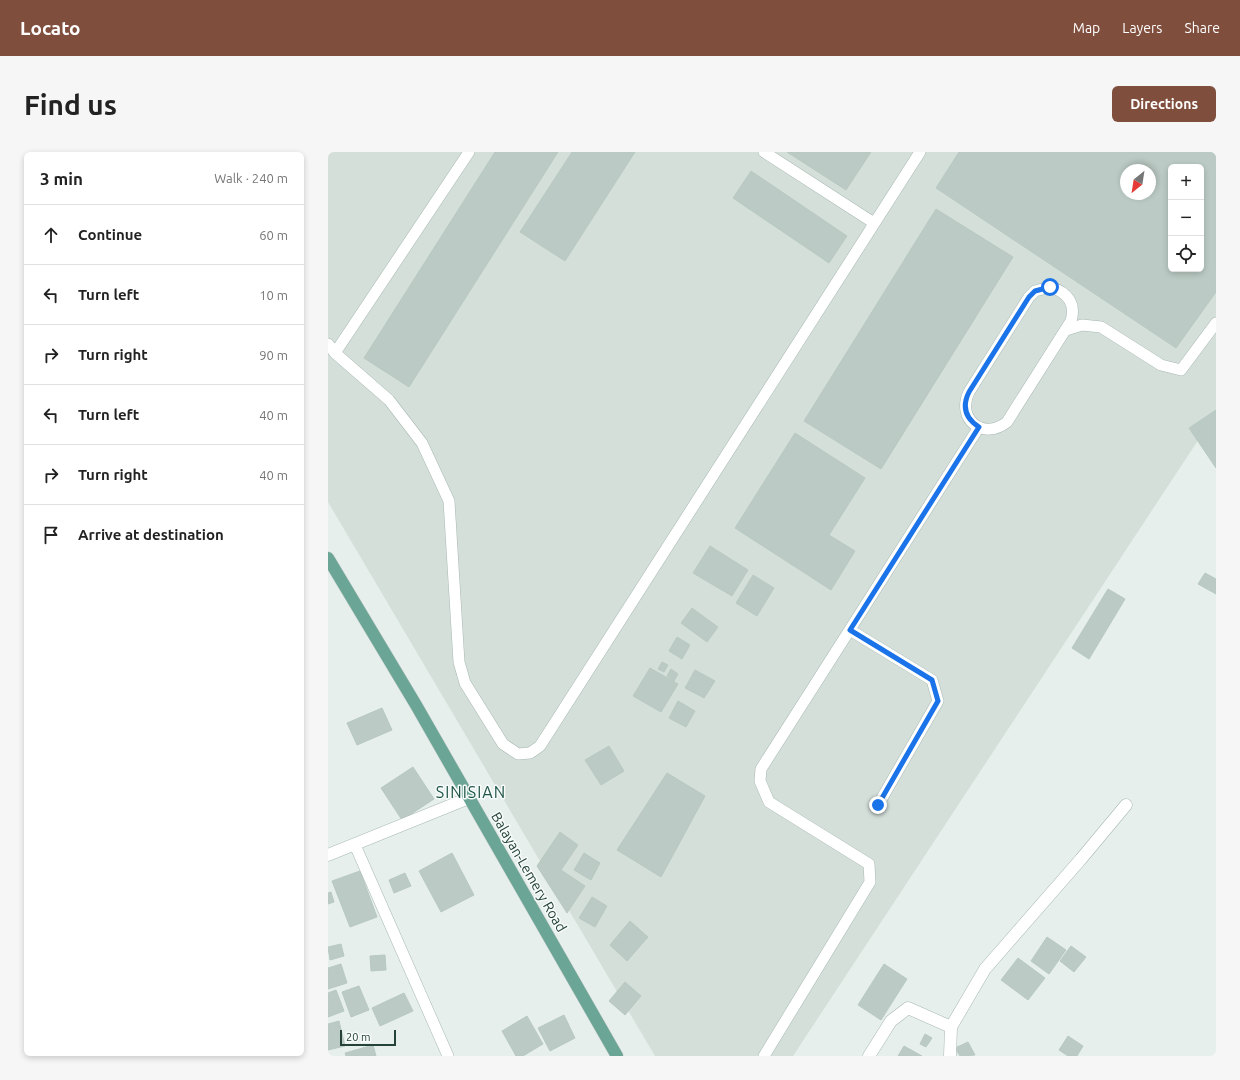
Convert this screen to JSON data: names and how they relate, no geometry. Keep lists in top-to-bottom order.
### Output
{
  "streets": {
    "main road": ["Balayan-Lemery Road"]
  },
  "districts": ["SINISIAN"],
  "scale_bar": "20 m",
  "north": "bottom left",
  "page": {
    "header": "Locato",
    "nav": ["Map", "Layers", "Share"],
    "buttons": "Directions",
    "title": "Find us",
    "heading": ["3 min", "Walk · 240 m"],
    "map_buttons": ["+", "−"],
    "list": [
      ["Continue", "60 m"],
      ["Turn left", "10 m"],
      ["Turn right", "90 m"],
      ["Turn left", "40 m"],
      ["Turn right", "40 m"],
      "Arrive at destination"
    ],
    "scale": "20 m"
  }
}
